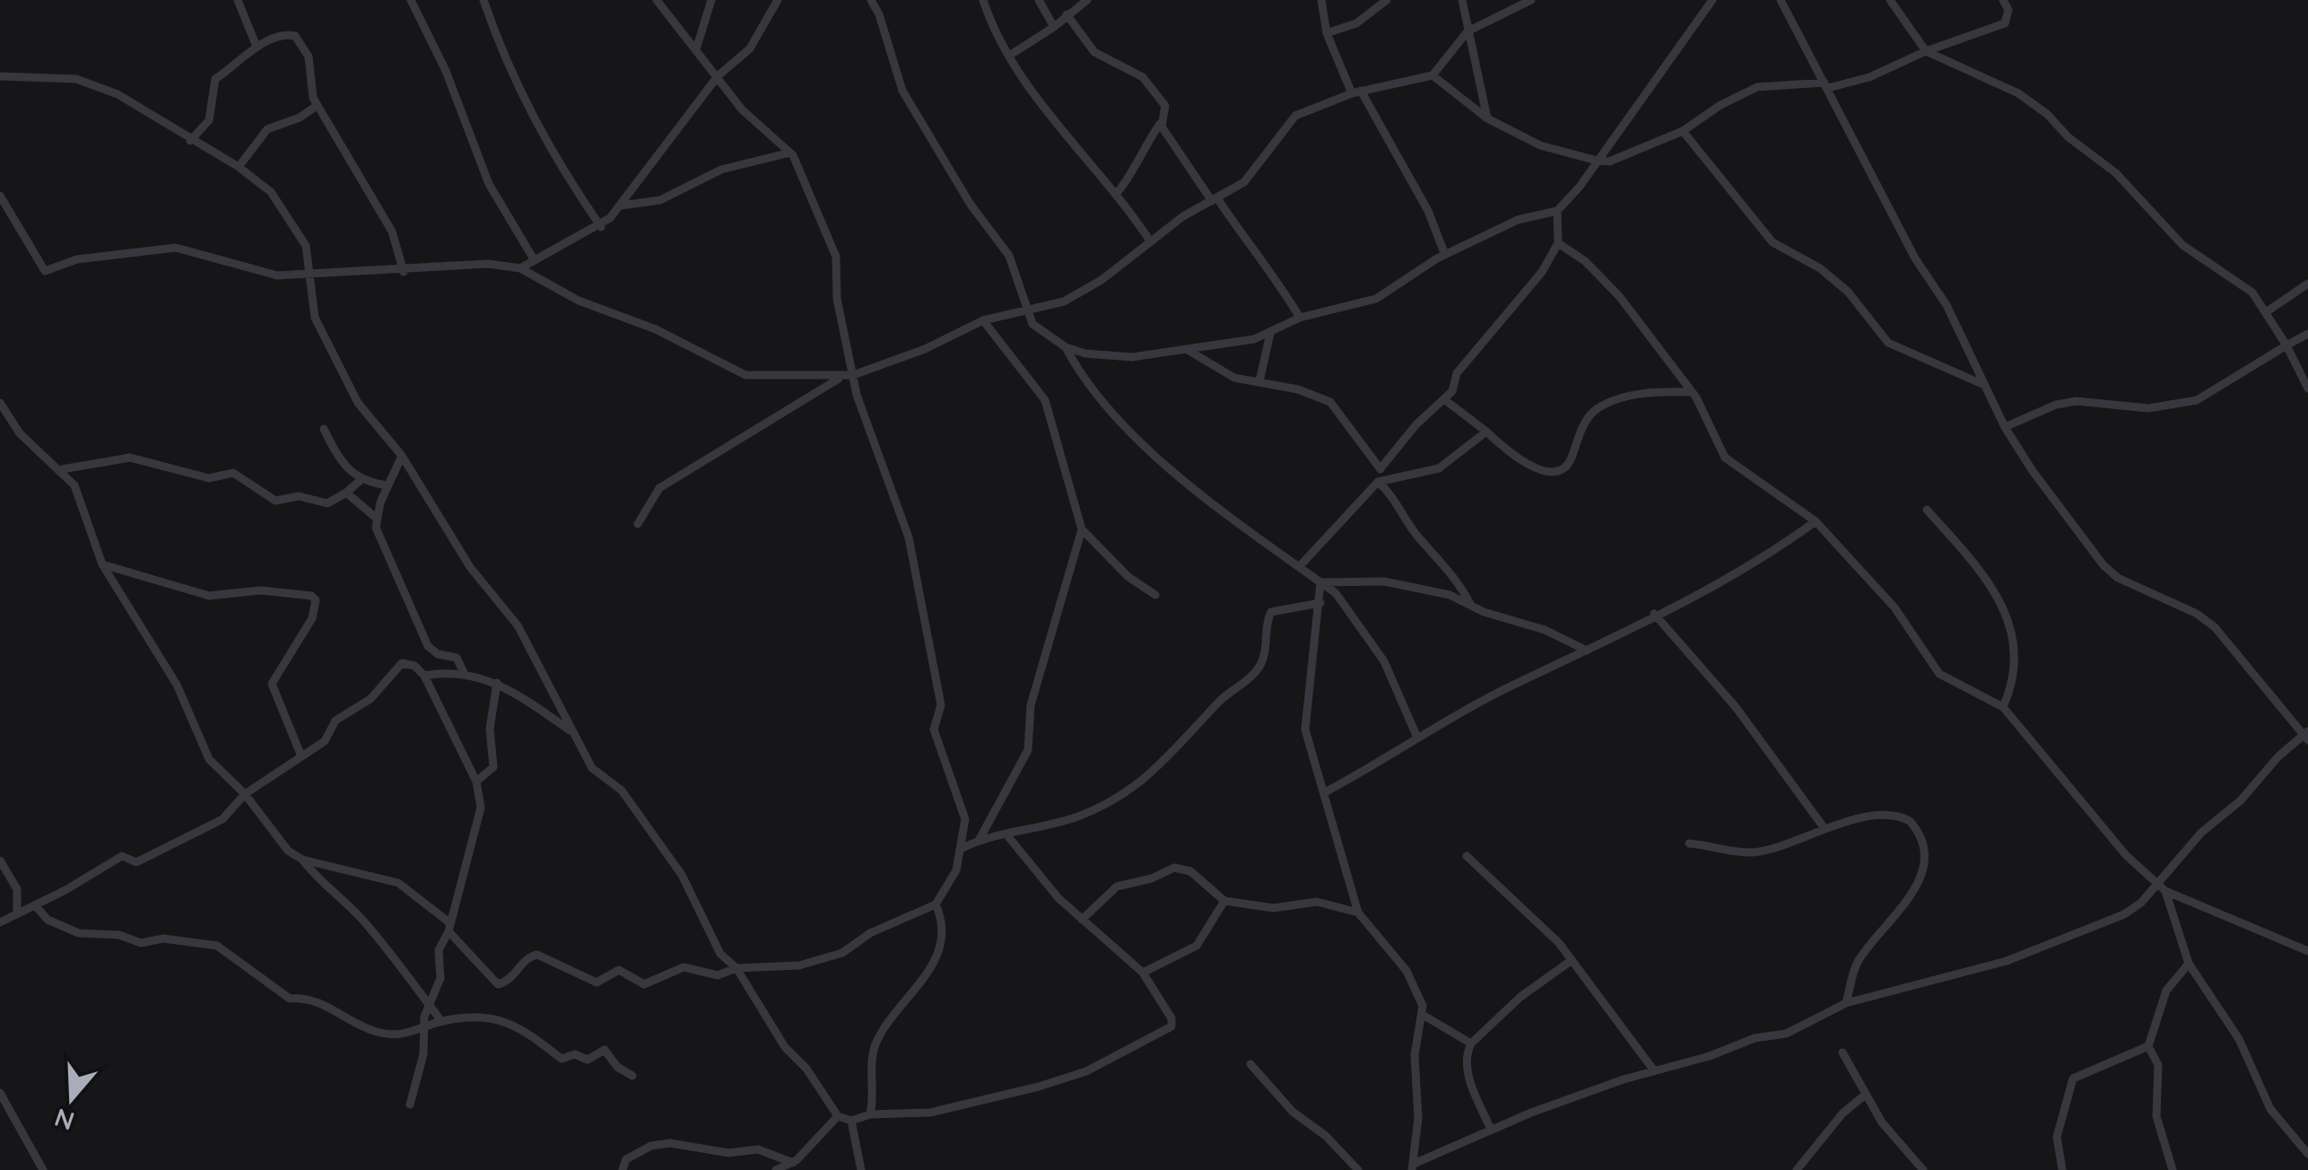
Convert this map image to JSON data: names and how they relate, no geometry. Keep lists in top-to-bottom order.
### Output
{
  "north": "bottom"
}
